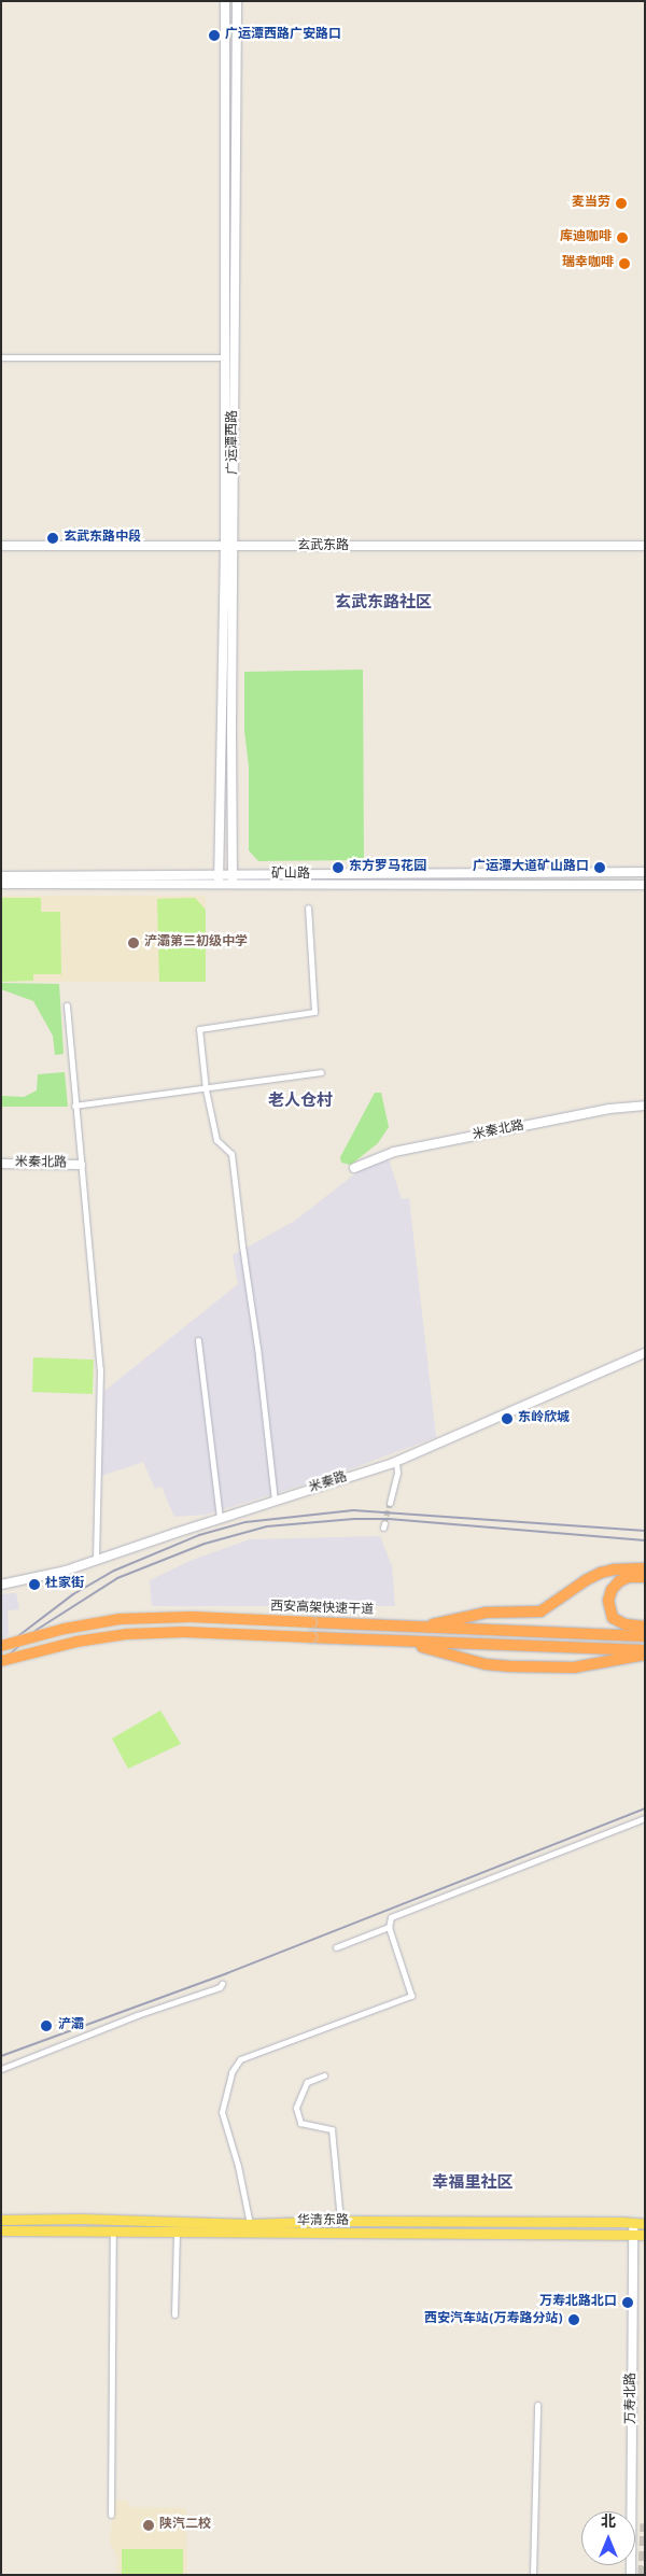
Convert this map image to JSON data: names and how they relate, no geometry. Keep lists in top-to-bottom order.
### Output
{
  "streets": {
    "highway": ["西安高架快速干道"],
    "main road": ["华清东路"],
    "street": [
      "广运潭西路",
      "玄武东路",
      "矿山路",
      "米秦北路",
      "米秦路",
      "万寿北路"
    ]
  },
  "crossings": [
    ["广运潭西路", "玄武东路"],
    ["广运潭西路", "矿山路"],
    ["华清东路", "万寿北路"]
  ],
  "districts": ["玄武东路社区", "老人仓村", "幸福里社区"],
  "places": [
    "广运潭西路广安路口",
    "麦当劳",
    "库迪咖啡",
    "瑞幸咖啡",
    "玄武东路中段",
    "东方罗马花园",
    "广运潭大道矿山路口",
    "浐灞第三初级中学",
    "东岭欣城",
    "杜家街",
    "浐灞",
    "万寿北路北口",
    "西安汽车站(万寿路分站)",
    "陕汽二校"
  ],
  "north": "top"
}
